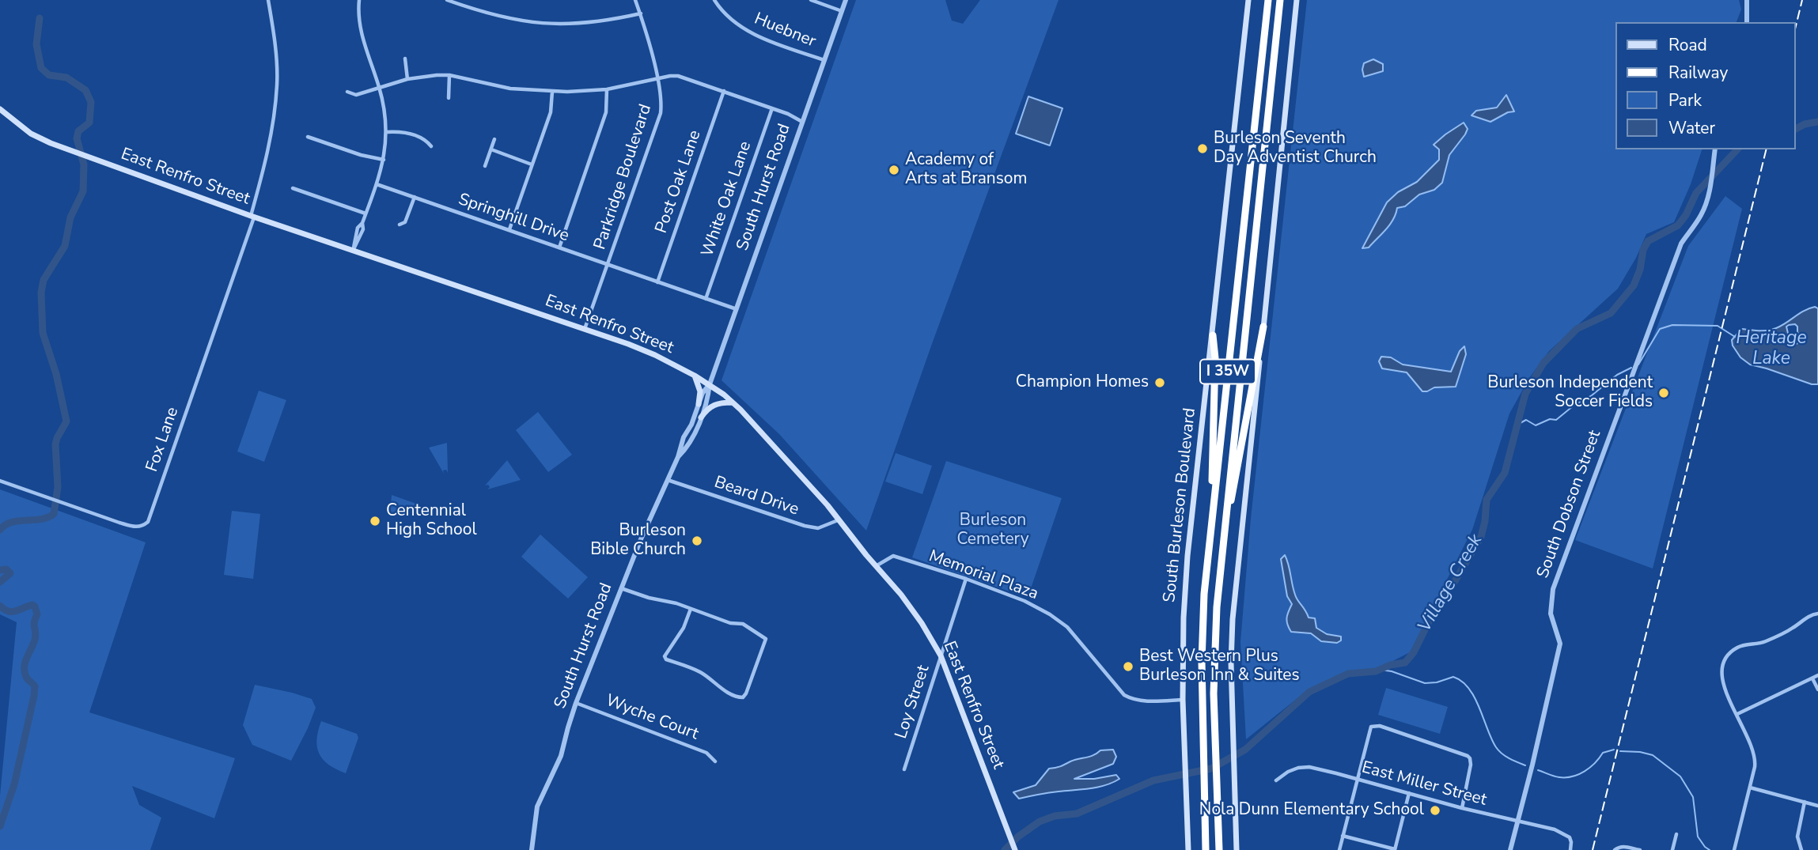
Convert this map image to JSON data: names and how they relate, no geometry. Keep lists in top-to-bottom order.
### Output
{
  "streets": {
    "highway": ["I 35W"],
    "main road": ["East Renfro Street", "South Burleson Boulevard"],
    "street": [
      "Huebner",
      "Parkridge Boulevard",
      "Post Oak Lane",
      "South Hurst Road",
      "White Oak Lane",
      "Springhill Drive",
      "Fox Lane",
      "Beard Drive",
      "South Dobson Street",
      "Memorial Plaza",
      "Loy Street",
      "Wyche Court",
      "East Miller Street"
    ]
  },
  "crossings": [
    ["Huebner", "South Hurst Road"],
    ["East Renfro Street", "Parkridge Boulevard"],
    ["East Renfro Street", "South Hurst Road"],
    ["East Renfro Street", "Fox Lane"],
    ["East Renfro Street", "Beard Drive"],
    ["East Renfro Street", "Memorial Plaza"],
    ["East Renfro Street", "Loy Street"],
    ["Parkridge Boulevard", "Springhill Drive"],
    ["Post Oak Lane", "Springhill Drive"],
    ["South Hurst Road", "Springhill Drive"],
    ["South Hurst Road", "Beard Drive"],
    ["South Hurst Road", "Wyche Court"],
    ["White Oak Lane", "Springhill Drive"],
    ["South Dobson Street", "East Miller Street"],
    ["South Burleson Boulevard", "Memorial Plaza"],
    ["Memorial Plaza", "Loy Street"]
  ],
  "water": ["Heritage Lake", "Village Creek"],
  "parks": ["Burleson Cemetery"],
  "places": [
    "Burleson Seventh Day Adventist Church",
    "Academy of Arts at Bransom",
    "Champion Homes",
    "Burleson Independent Soccer Fields",
    "Centennial High School",
    "Burleson Bible Church",
    "Best Western Plus Burleson Inn & Suites",
    "Nola Dunn Elementary School"
  ],
  "legend": [
    "Road",
    "Railway",
    "Park",
    "Water"
  ]
}
